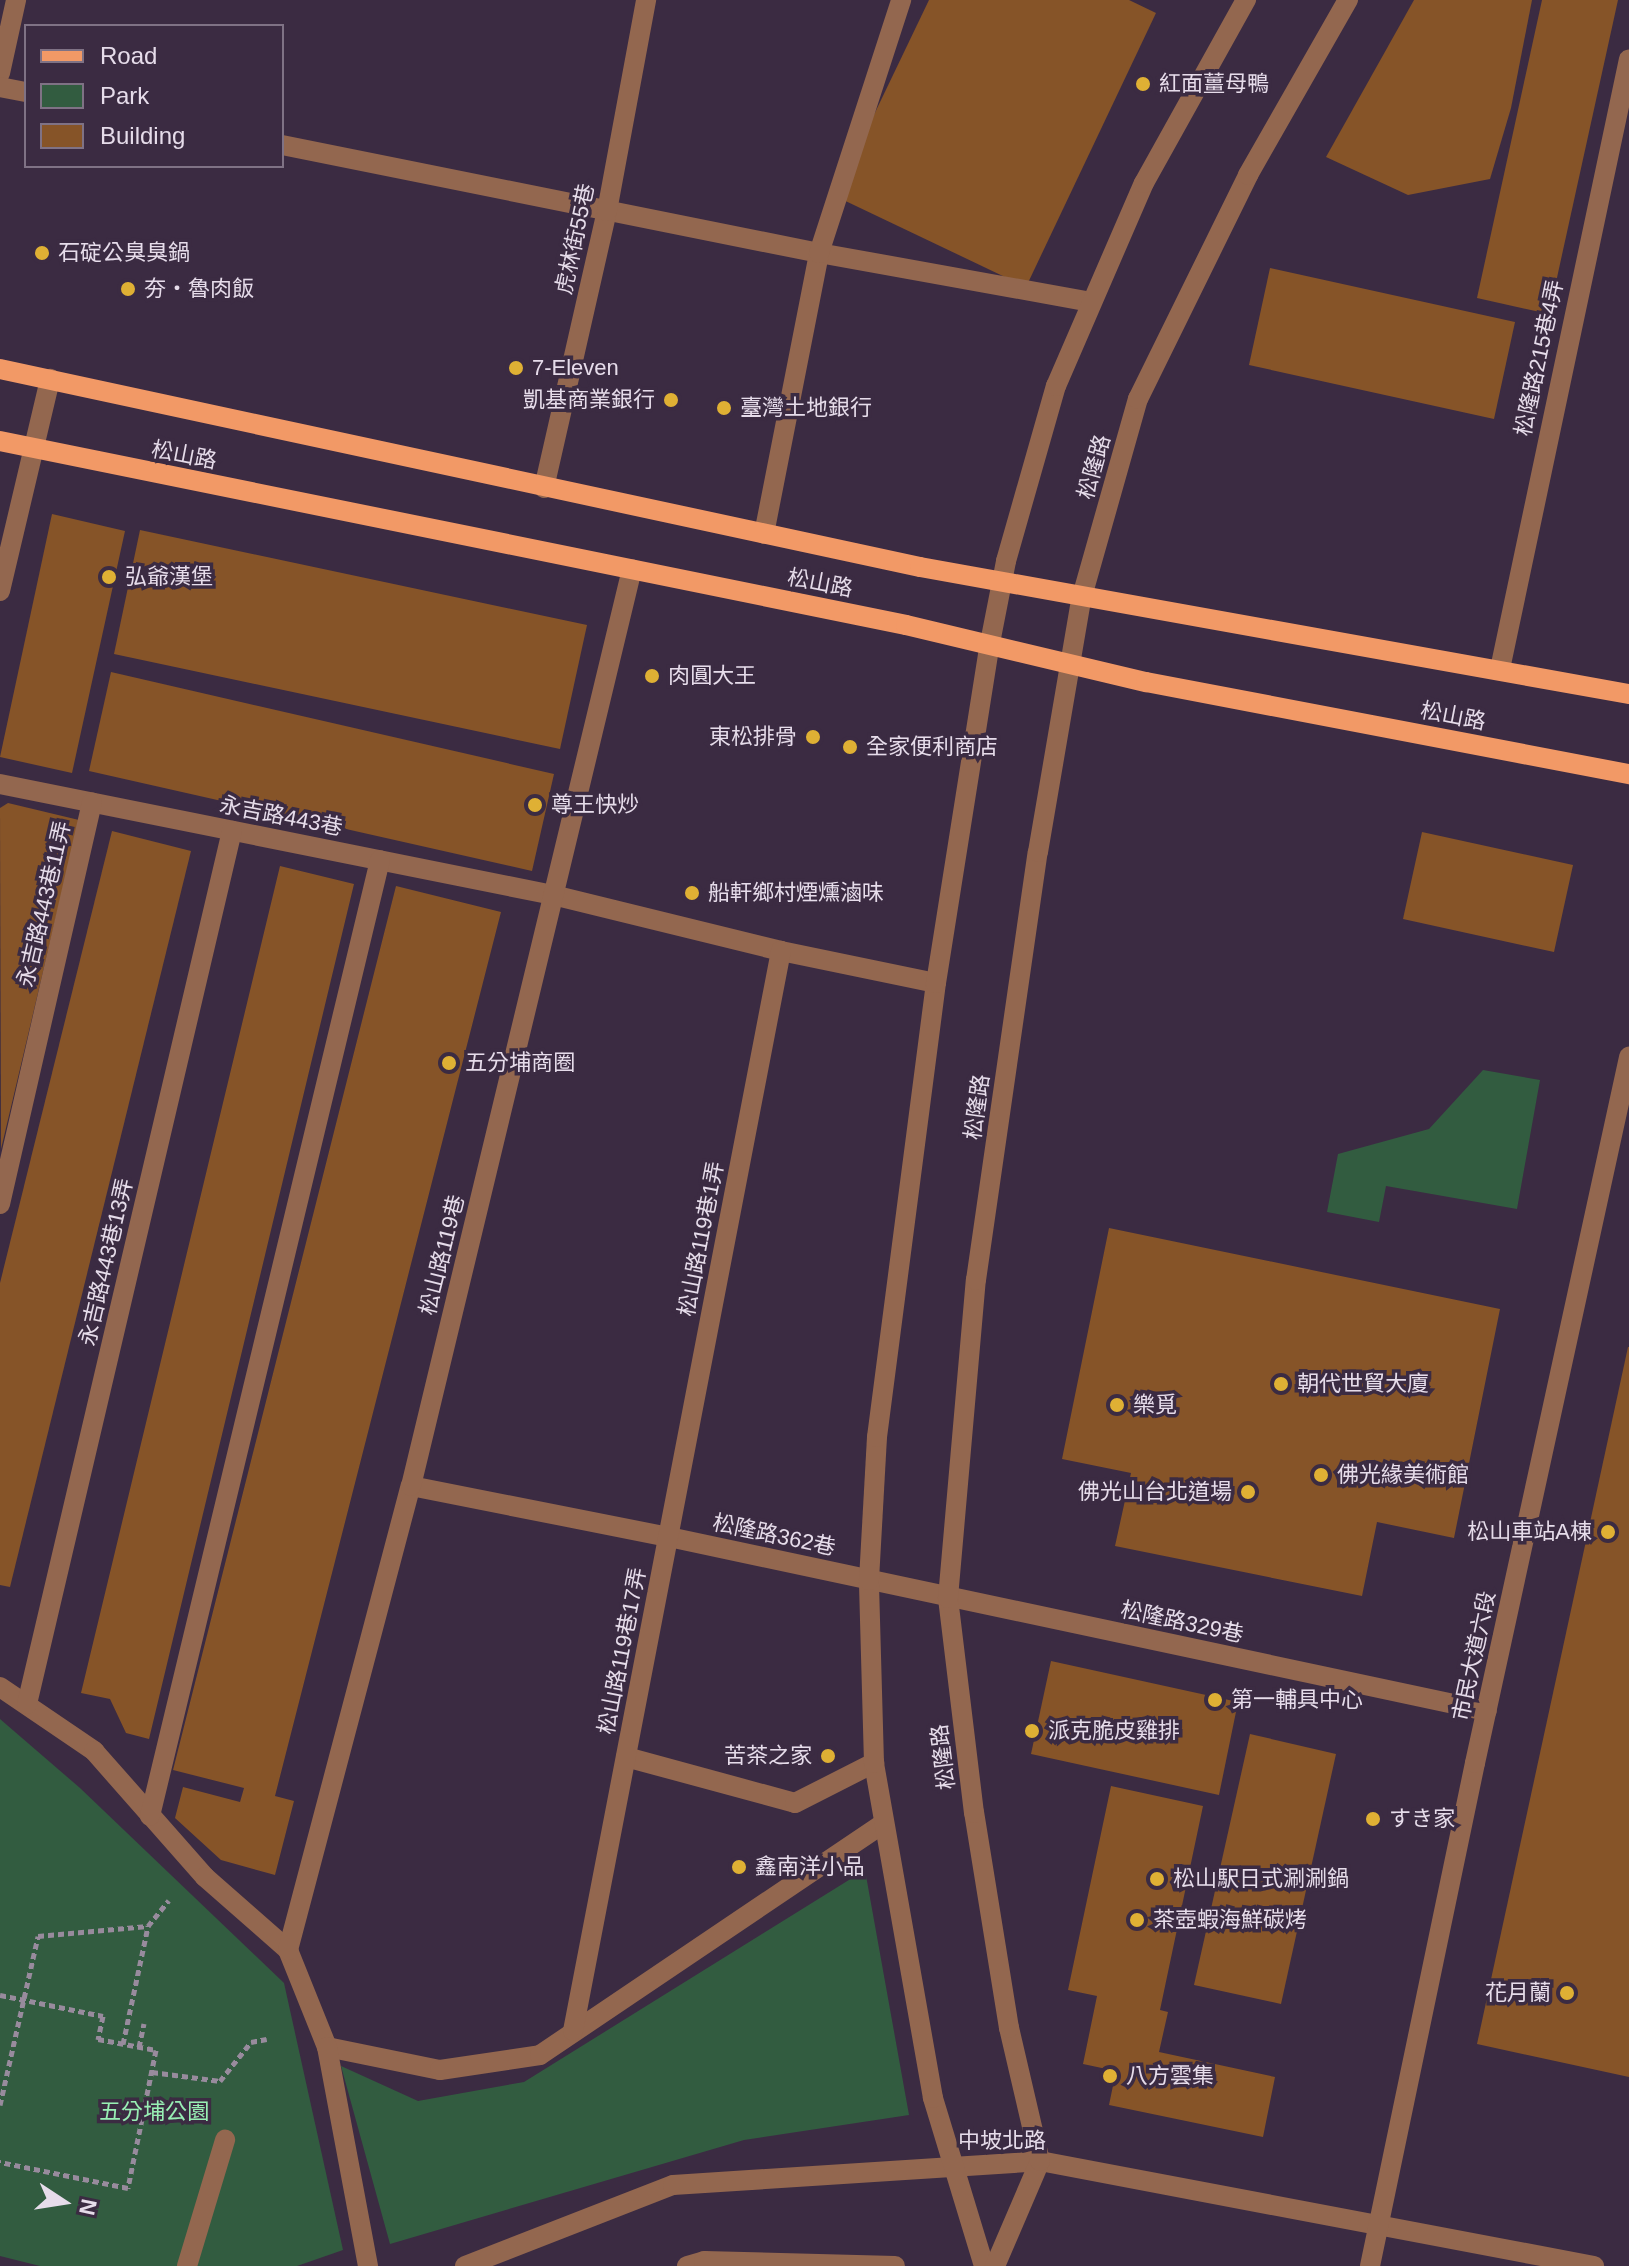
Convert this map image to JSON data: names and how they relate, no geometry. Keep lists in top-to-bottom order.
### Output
{
  "streets": {
    "main road": ["松山路"],
    "street": [
      "虎林街55巷",
      "松隆路215巷4弄",
      "松隆路",
      "永吉路443巷",
      "永吉路443巷11弄",
      "松山路119巷1弄",
      "松山路119巷",
      "永吉路443巷13弄",
      "松隆路362巷",
      "松隆路329巷",
      "松山路119巷17弄",
      "市民大道六段",
      "中坡北路"
    ]
  },
  "crossings": [
    ["虎林街55巷", "松山路"],
    ["松隆路215巷4弄", "松山路"],
    ["松山路", "松隆路"],
    ["松山路", "松山路119巷"],
    ["松隆路", "松隆路329巷"],
    ["松隆路", "中坡北路"],
    ["永吉路443巷", "永吉路443巷11弄"],
    ["永吉路443巷", "松山路119巷"],
    ["永吉路443巷", "永吉路443巷13弄"],
    ["松山路119巷1弄", "松隆路362巷"],
    ["松山路119巷1弄", "松山路119巷17弄"],
    ["松隆路362巷", "松隆路329巷"],
    ["松隆路362巷", "松山路119巷17弄"],
    ["松隆路329巷", "市民大道六段"],
    ["市民大道六段", "中坡北路"]
  ],
  "parks": ["五分埔公園"],
  "places": [
    "紅面薑母鴨",
    "石碇公臭臭鍋",
    "夯・魯肉飯",
    "7-Eleven",
    "凱基商業銀行",
    "臺灣土地銀行",
    "弘爺漢堡",
    "肉圓大王",
    "東松排骨",
    "全家便利商店",
    "尊王快炒",
    "船軒鄉村煙燻滷味",
    "五分埔商圈",
    "朝代世貿大廈",
    "樂覓",
    "佛光緣美術館",
    "佛光山台北道場",
    "松山車站A棟",
    "第一輔具中心",
    "派克脆皮雞排",
    "苦茶之家",
    "すき家",
    "鑫南洋小品",
    "松山駅日式涮涮鍋",
    "茶壺蝦海鮮碳烤",
    "花月蘭",
    "八方雲集"
  ],
  "legend": ["Road", "Park", "Building"],
  "north": "right"
}
